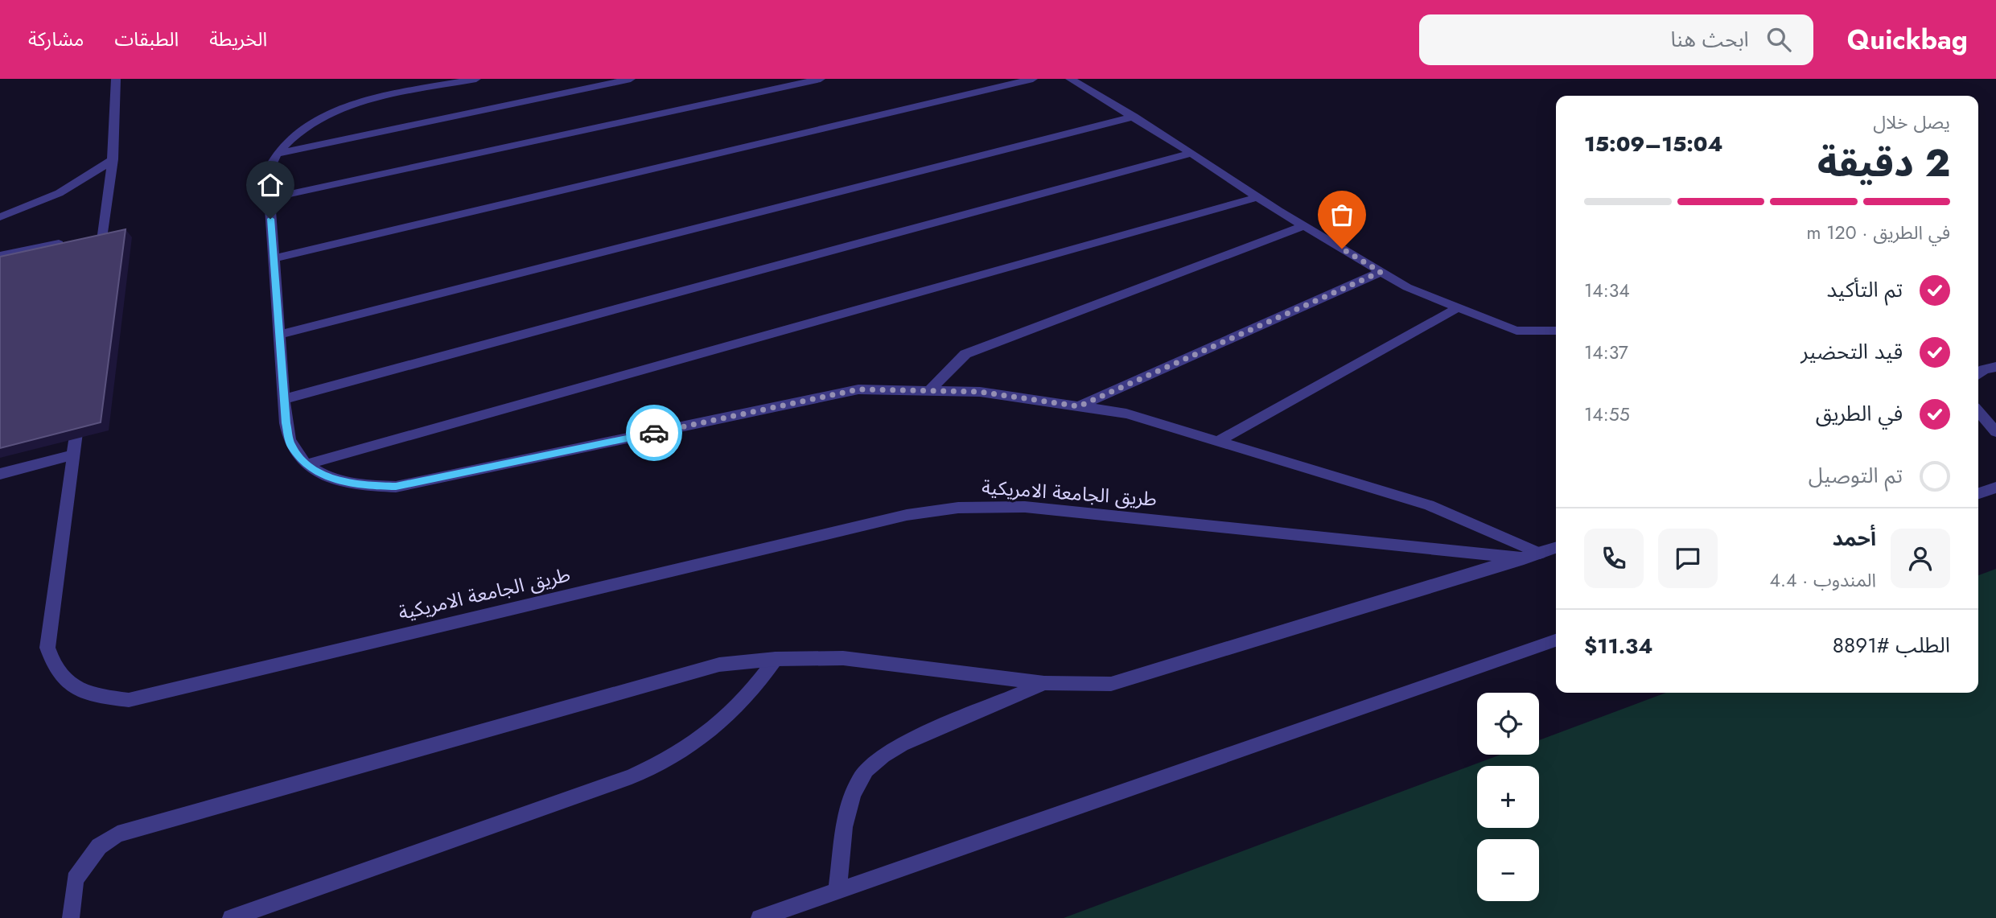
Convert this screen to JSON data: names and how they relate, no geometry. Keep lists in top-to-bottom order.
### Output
{
  "streets": {
    "street": ["طريق الجامعة الامريكية"]
  },
  "page": {
    "header": "Quickbag",
    "search": "ابحث هنا",
    "nav": ["الخريطة", "الطبقات", "مشاركة"],
    "heading": ["2 دقيقة", "يصل خلال", "15:04–15:09"],
    "panel": [
      "أحمد",
      "المندوب · 4.4",
      "الطلب #8891",
      "$11.34"
    ],
    "bar": "في الطريق · 120 m",
    "list": [
      ["تم التأكيد", "14:34"],
      ["قيد التحضير", "14:37"],
      ["في الطريق", "14:55"],
      "تم التوصيل"
    ],
    "map_buttons": ["+", "−"]
  }
}
